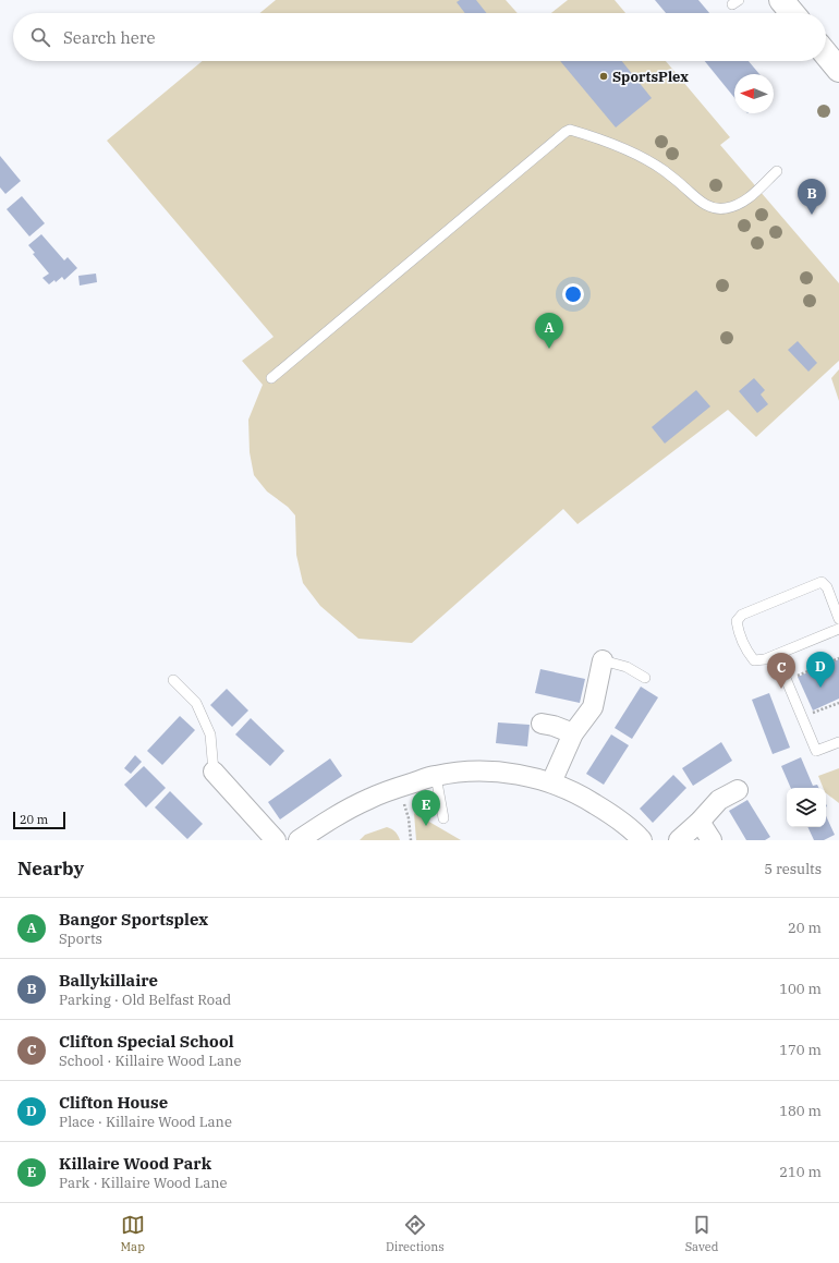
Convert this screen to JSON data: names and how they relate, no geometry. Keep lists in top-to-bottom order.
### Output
{
  "places": ["SportsPlex"],
  "scale_bar": "20 m",
  "north": "left",
  "page": {
    "search": "Search here",
    "pins": [
      "B",
      "A",
      "D",
      "C",
      "E"
    ],
    "scale": "20 m",
    "heading": ["Nearby", "5 results"],
    "list": [
      {
        "mark": "A",
        "name": "Bangor Sportsplex",
        "note": "Sports",
        "value": "20 m"
      },
      {
        "mark": "B",
        "name": "Ballykillaire",
        "note": "Parking · Old Belfast Road",
        "value": "100 m"
      },
      {
        "mark": "C",
        "name": "Clifton Special School",
        "note": "School · Killaire Wood Lane",
        "value": "170 m"
      },
      {
        "mark": "D",
        "name": "Clifton House",
        "note": "Place · Killaire Wood Lane",
        "value": "180 m"
      },
      {
        "mark": "E",
        "name": "Killaire Wood Park",
        "note": "Park · Killaire Wood Lane",
        "value": "210 m"
      }
    ],
    "nav": ["Map", "Directions", "Saved"]
  }
}
